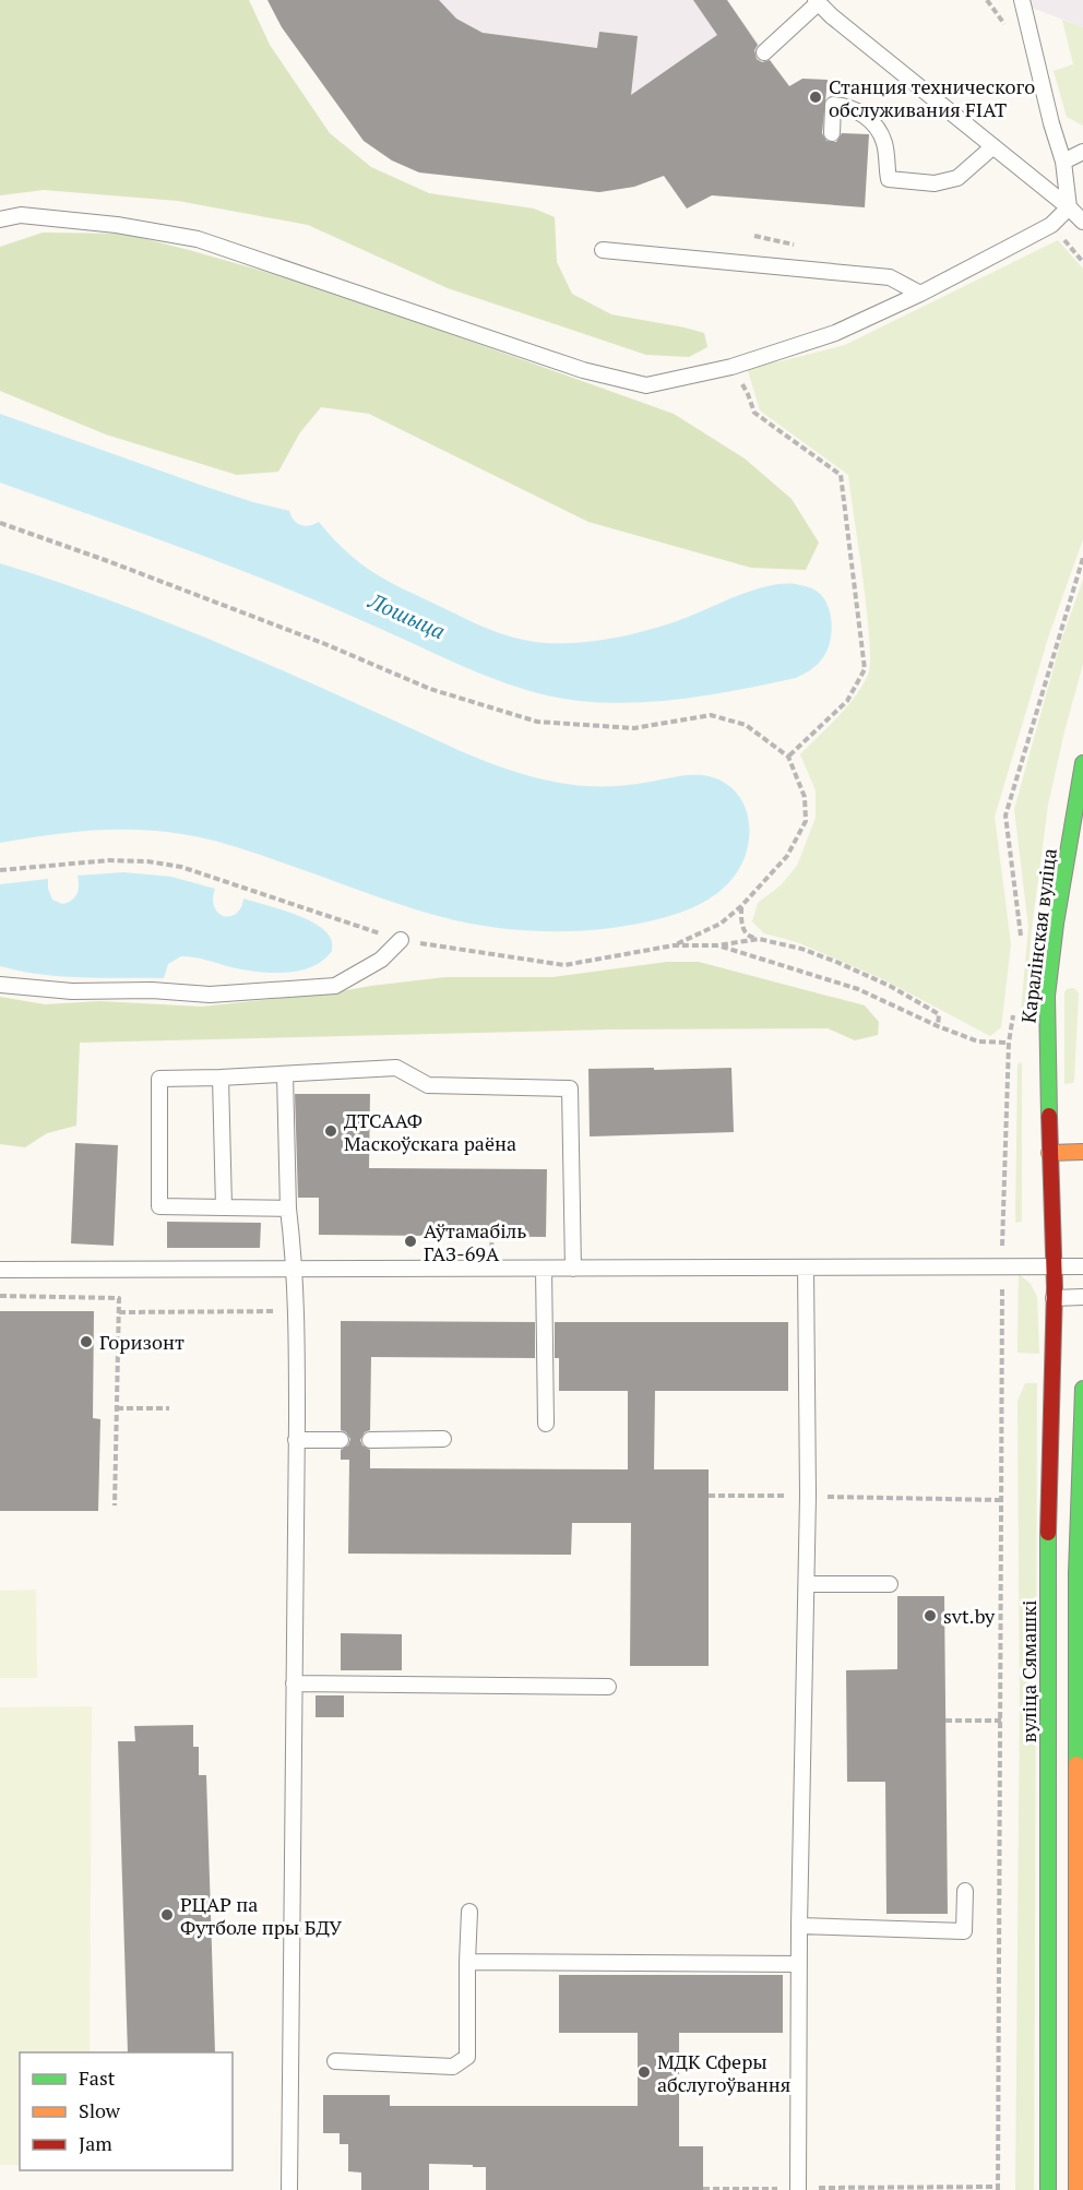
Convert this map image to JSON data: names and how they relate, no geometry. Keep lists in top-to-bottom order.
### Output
{
  "streets": {
    "main road": ["Каралінская вуліца", "вуліца Сямашкі"]
  },
  "crossings": [
    ["Каралінская вуліца", "вуліца Сямашкі"]
  ],
  "water": ["Лошыца"],
  "places": [
    "Станция технического обслуживания FIAT",
    "ДТСААФ Маскоўскага раёна",
    "Аўтамабіль ГАЗ-69А",
    "Горизонт",
    "svt.by",
    "РЦАР па Футболе пры БДУ",
    "МДК Сферы абслугоўвання"
  ],
  "legend": ["Fast", "Slow", "Jam"]
}
